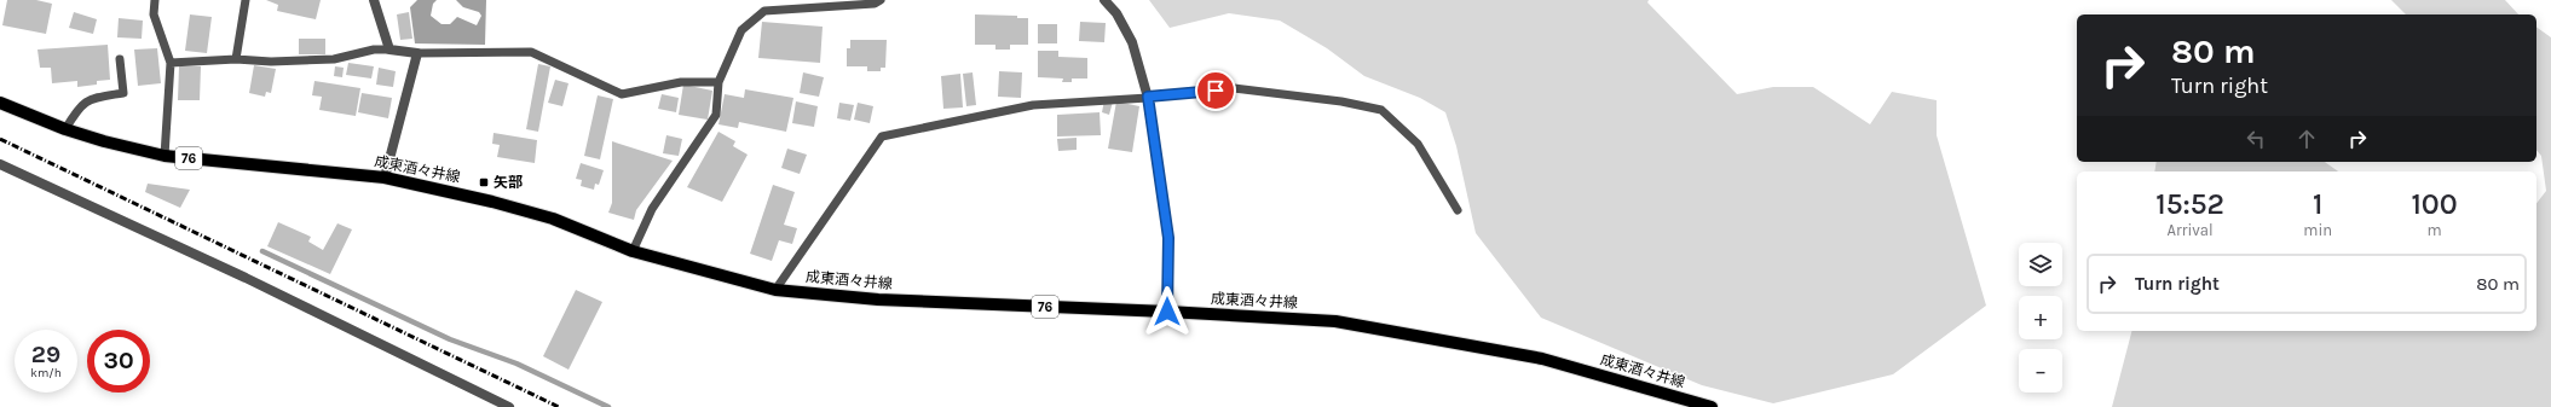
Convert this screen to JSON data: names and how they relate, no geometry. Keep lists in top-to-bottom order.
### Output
{
  "streets": {
    "main road": ["76", "成東酒々井線"]
  },
  "places": {
    "transit": ["矢部"]
  },
  "page": {
    "turn": ["80 m", "Turn right"],
    "eta": [
      "15:52",
      "Arrival",
      "1",
      "min",
      "100",
      "m"
    ],
    "map_buttons": ["+", "−"],
    "list": [
      {
        "name": "Turn right",
        "value": "80 m"
      }
    ],
    "speed": "29 km/h",
    "limit": "30"
  }
}
